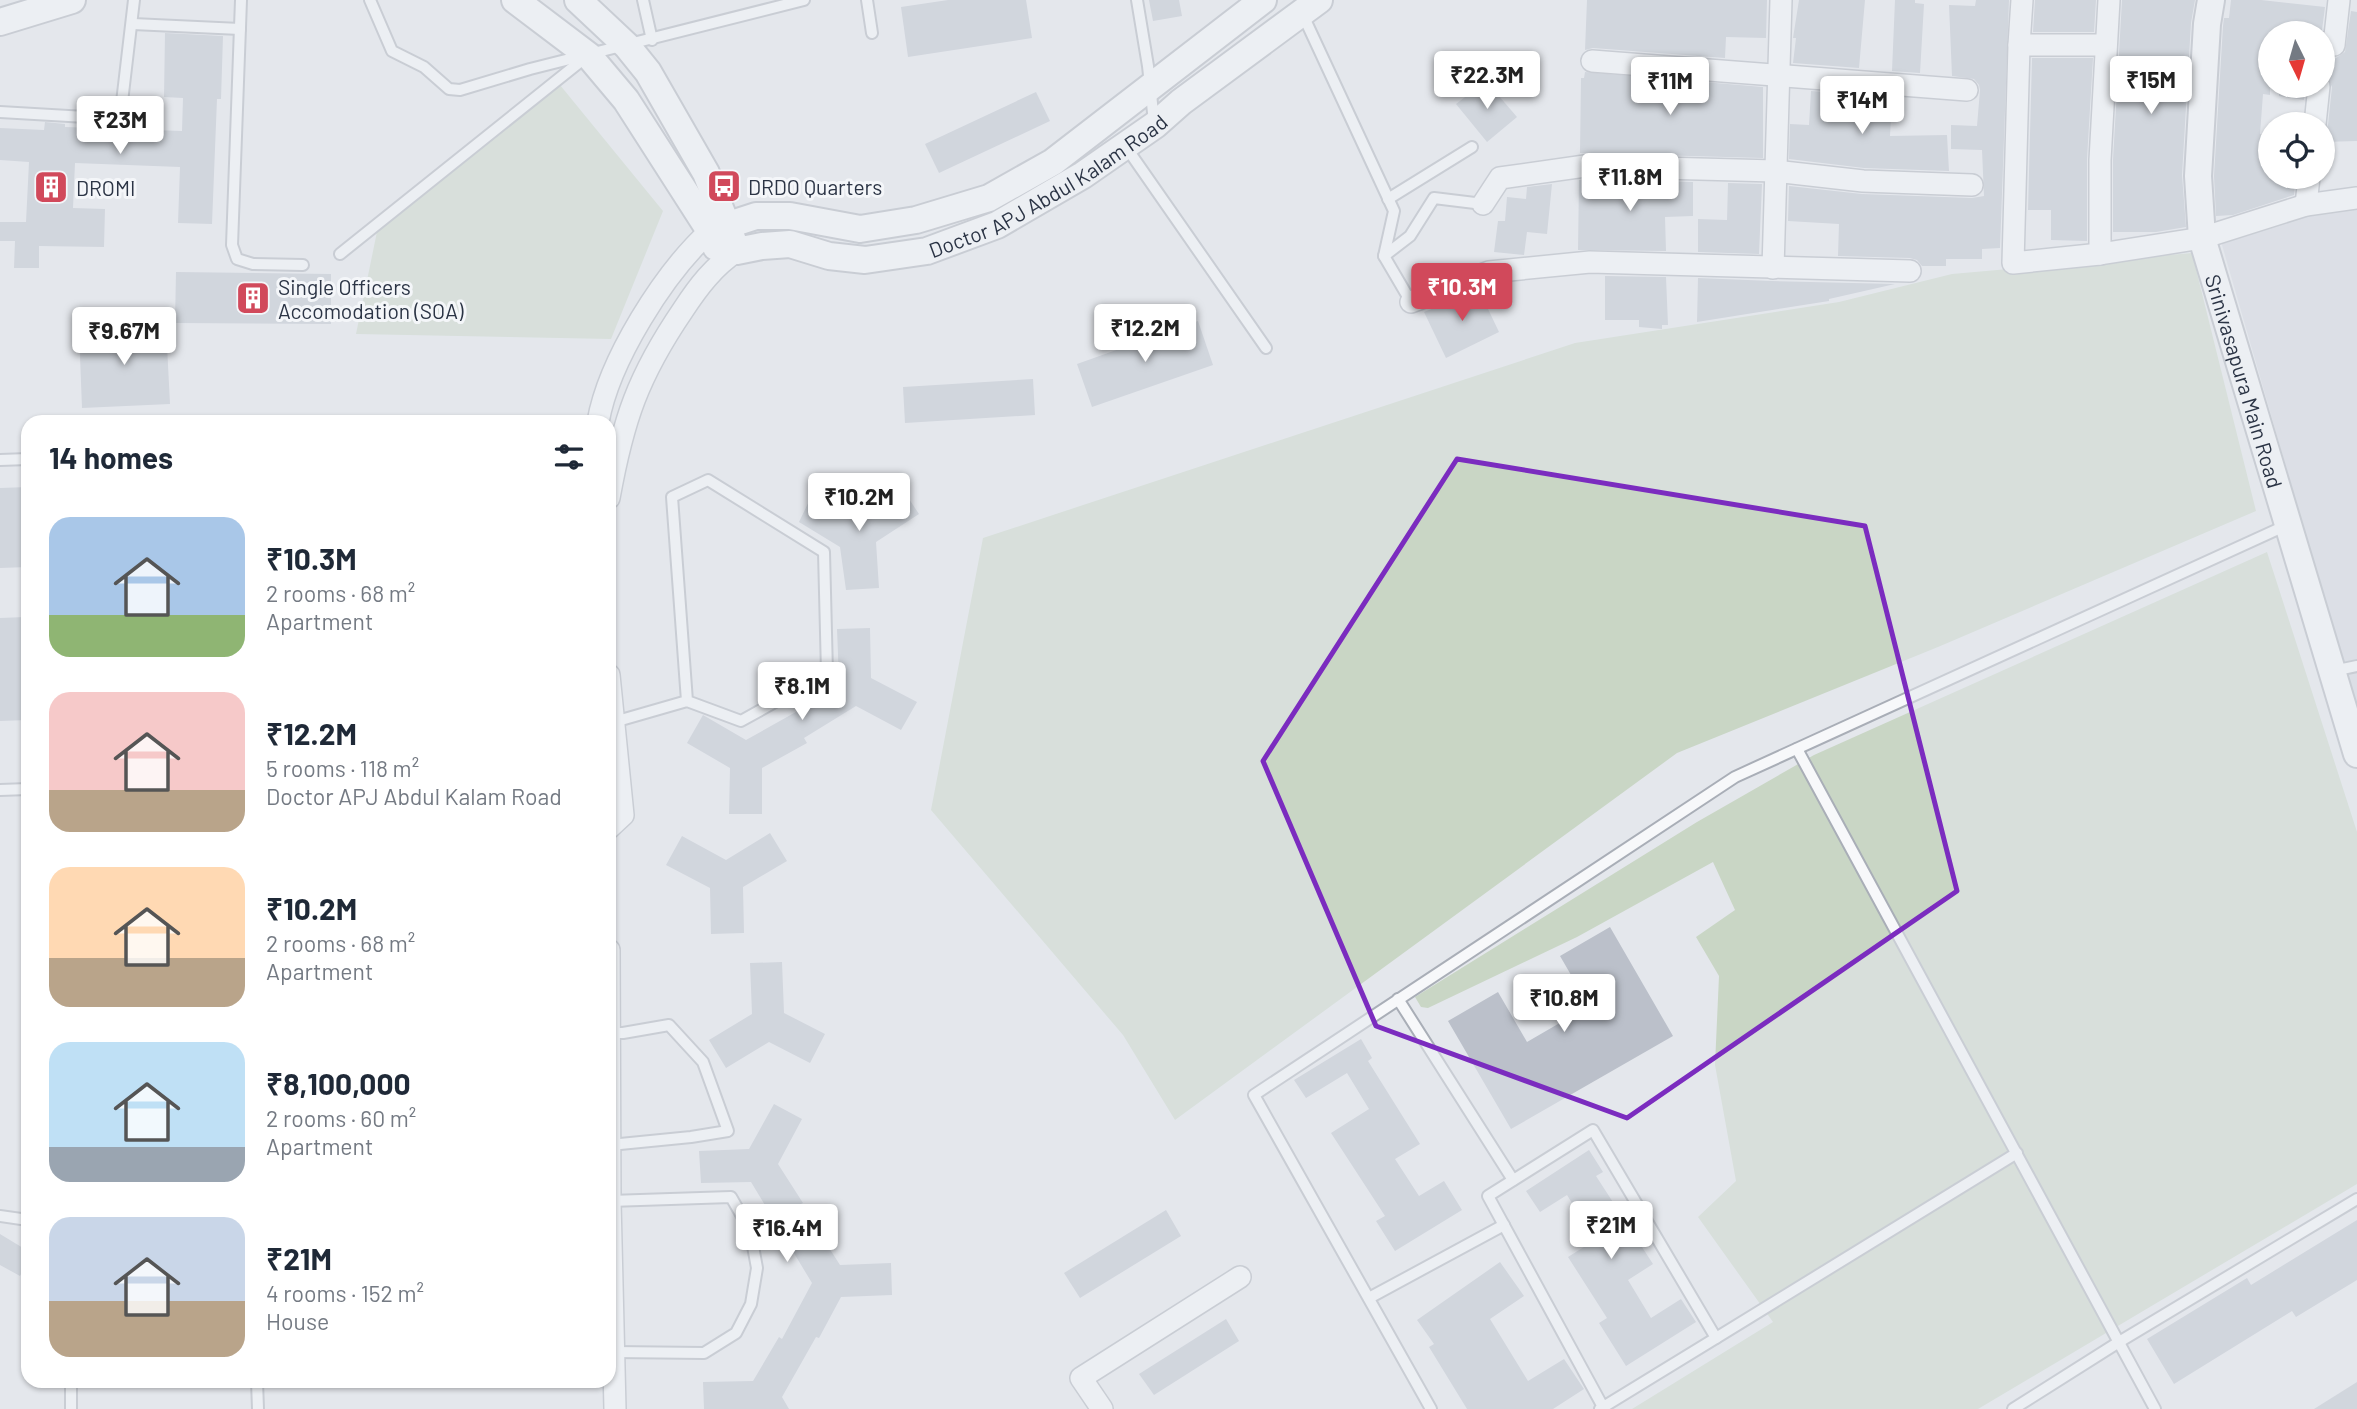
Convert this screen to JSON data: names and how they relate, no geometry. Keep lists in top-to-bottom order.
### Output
{
  "streets": {
    "street": ["Doctor APJ Abdul Kalam Road", "Srinivasapura Main Road"]
  },
  "places": {
    "bus stop": ["DRDO Quarters"],
    "building": ["DROMI", "Single Officers Accomodation (SOA)"]
  },
  "north": "bottom",
  "page": {
    "price": [
      "₹22.3M",
      "₹15M",
      "₹11M",
      "₹14M",
      "₹23M",
      "₹11.8M",
      "₹10.3M",
      "₹12.2M",
      "₹9.67M",
      "₹10.2M",
      "₹8.1M",
      "₹10.8M",
      "₹21M",
      "₹16.4M"
    ],
    "heading": "14 homes",
    "list": [
      {
        "name": "₹10.3M",
        "note": "2 rooms · 68 m² · Apartment"
      },
      {
        "name": "₹12.2M",
        "note": "5 rooms · 118 m² · Doctor APJ Abdul Kalam Road"
      },
      {
        "name": "₹10.2M",
        "note": "2 rooms · 68 m² · Apartment"
      },
      {
        "name": "₹8,100,000",
        "note": "2 rooms · 60 m² · Apartment"
      },
      {
        "name": "₹21M",
        "note": "4 rooms · 152 m² · House"
      }
    ]
  }
}
